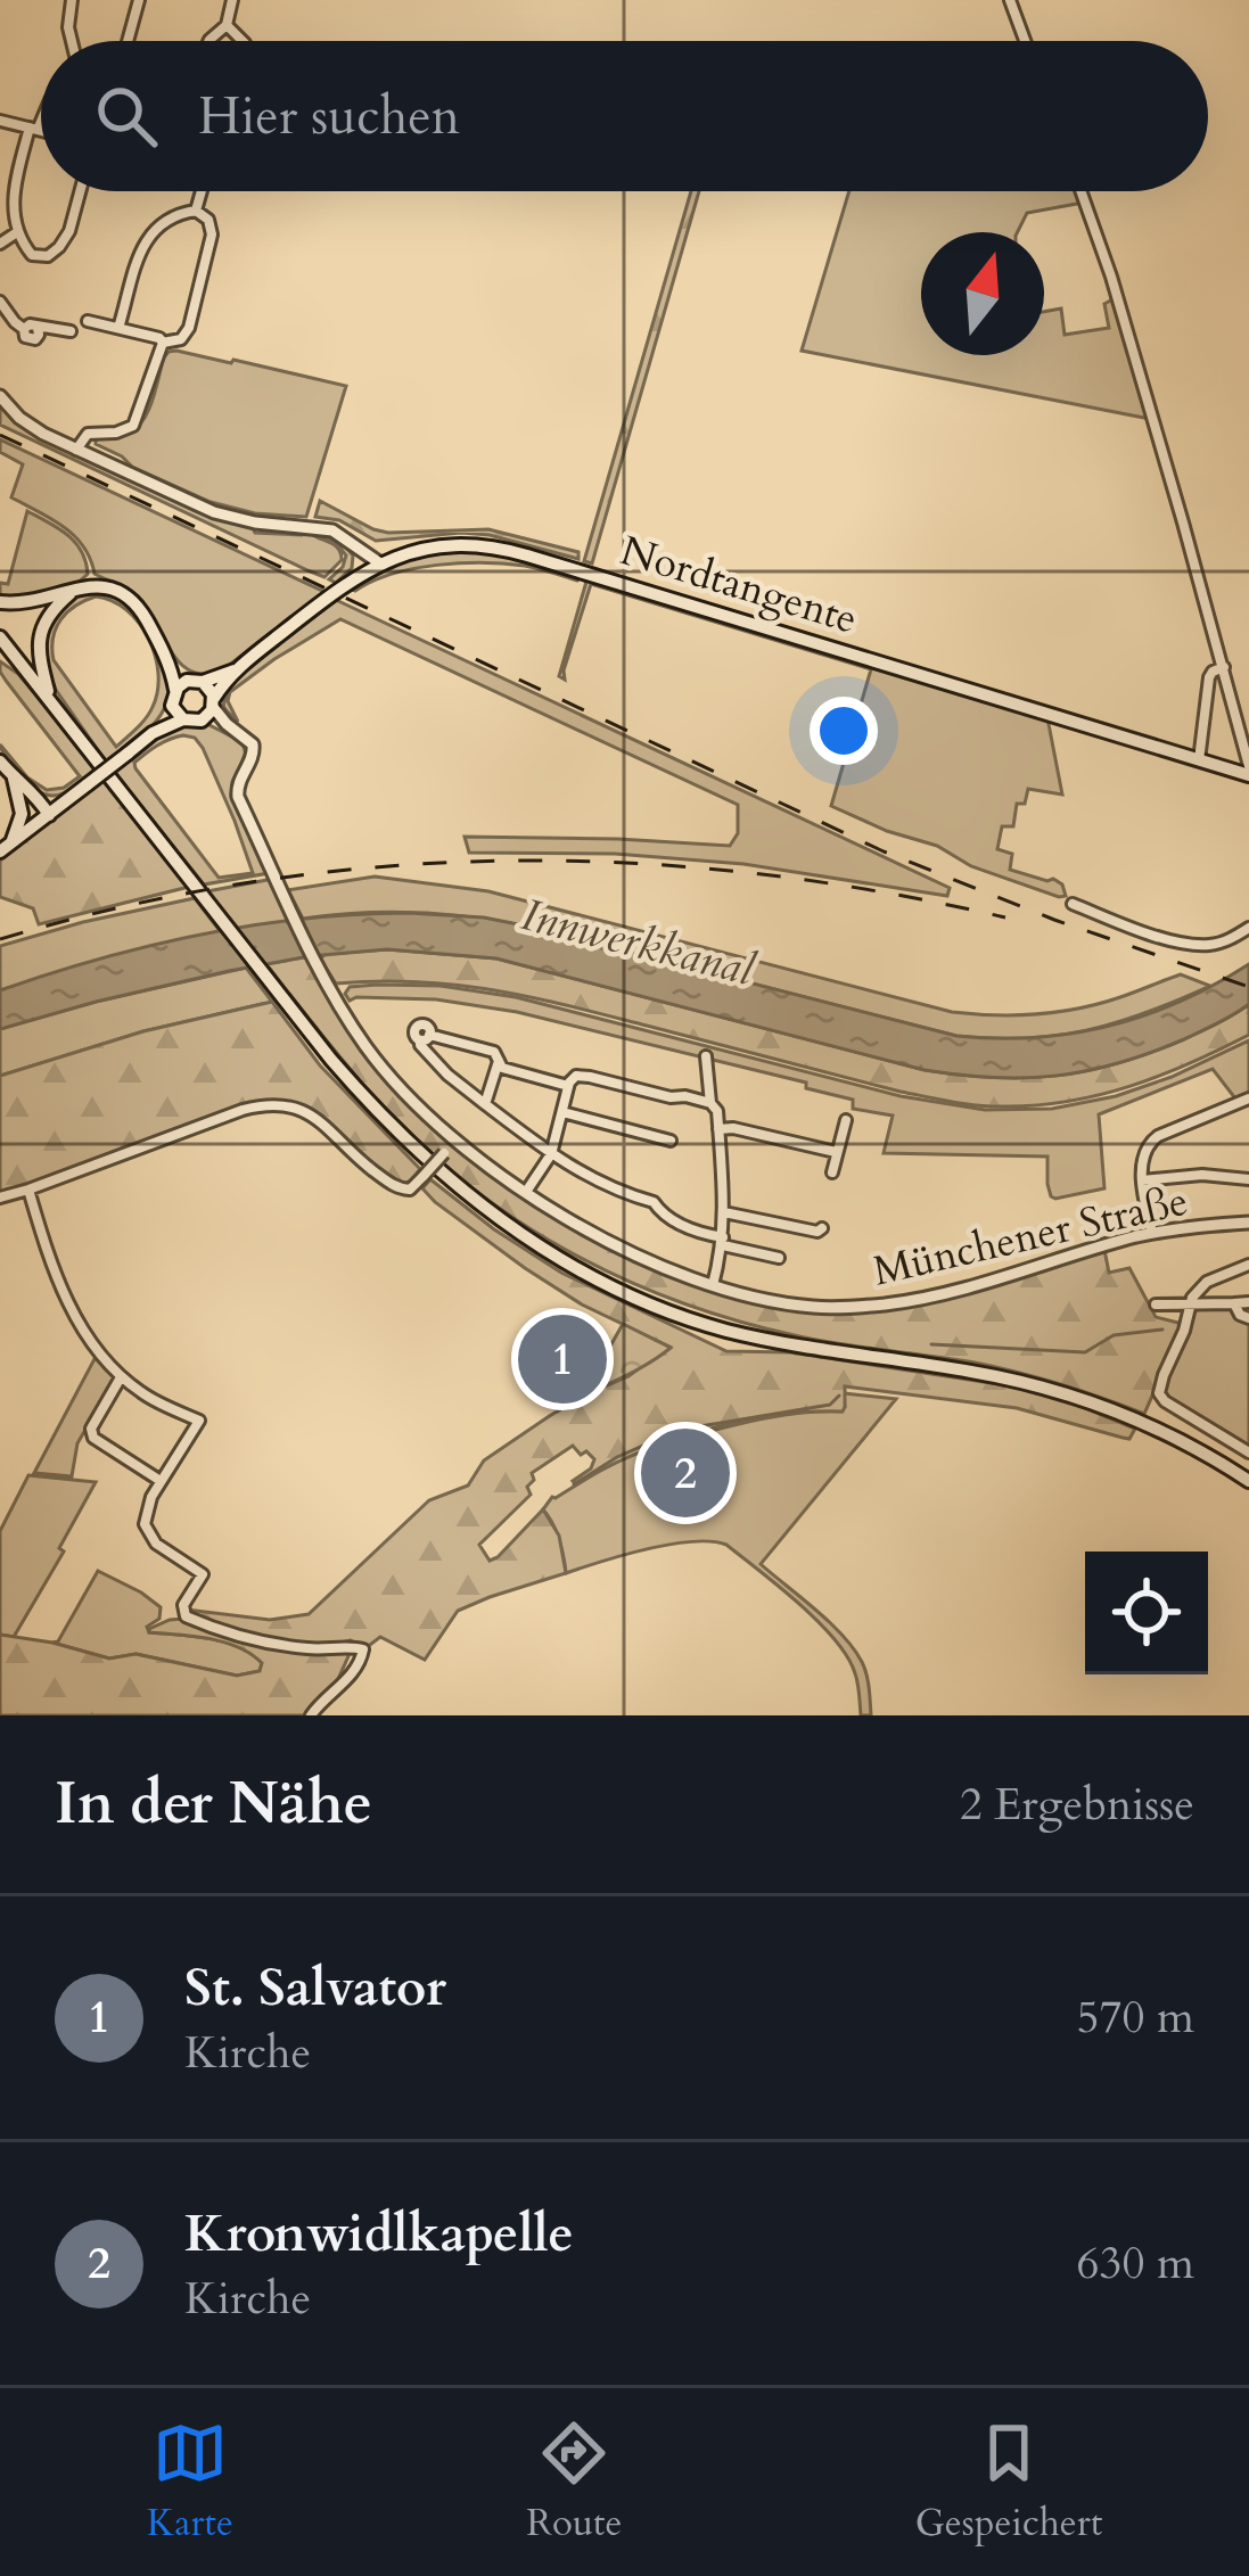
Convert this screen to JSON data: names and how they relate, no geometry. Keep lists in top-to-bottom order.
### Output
{
  "streets": {
    "main road": ["Nordtangente"],
    "street": ["Münchener Straße"]
  },
  "water": ["Innwerkkanal"],
  "north": "top",
  "page": {
    "search": "Hier suchen",
    "pins": ["1", "2"],
    "heading": ["In der Nähe", "2 Ergebnisse"],
    "list": [
      {
        "mark": "1",
        "name": "St. Salvator",
        "note": "Kirche",
        "value": "570 m"
      },
      {
        "mark": "2",
        "name": "Kronwidlkapelle",
        "note": "Kirche",
        "value": "630 m"
      }
    ],
    "nav": ["Karte", "Route", "Gespeichert"]
  }
}
